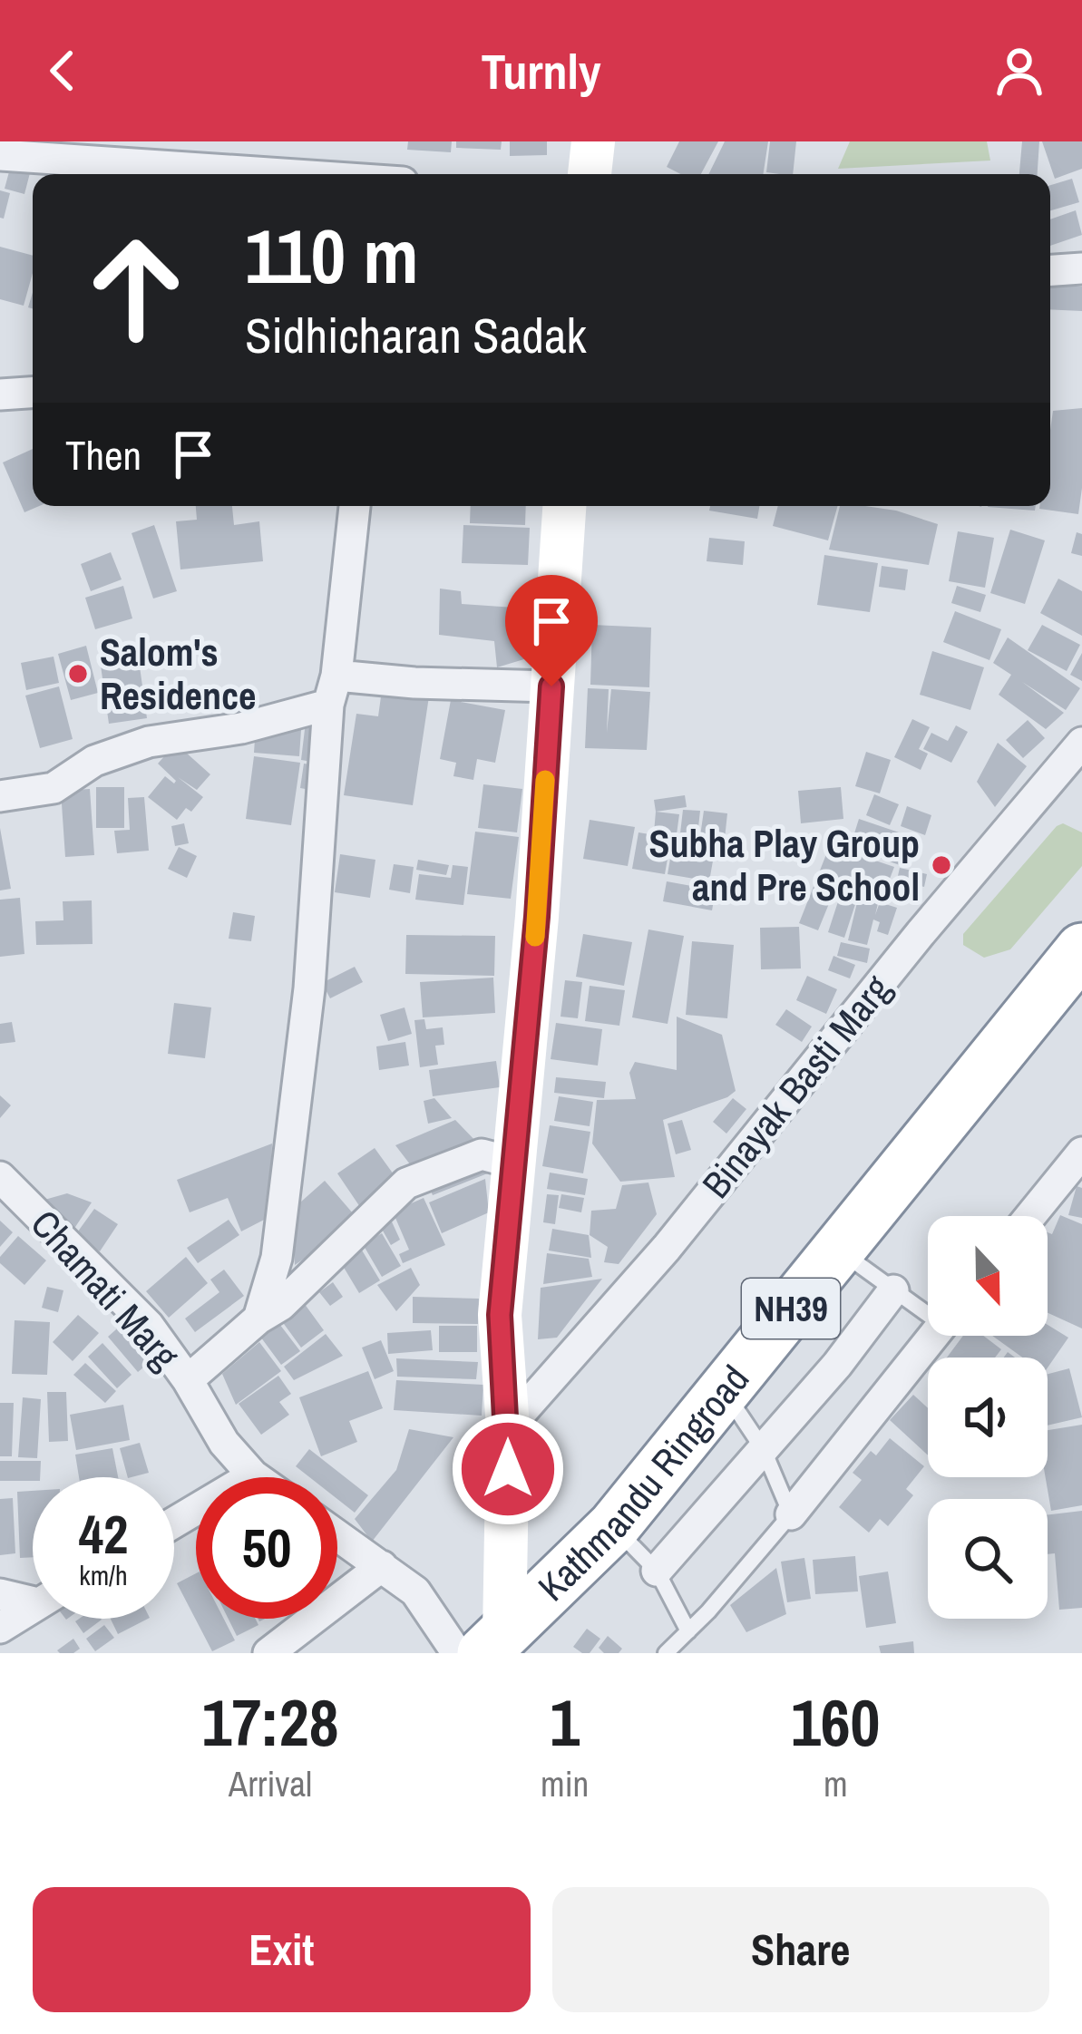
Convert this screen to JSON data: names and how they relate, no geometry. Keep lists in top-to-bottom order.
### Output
{
  "streets": {
    "highway": ["NH39", "Kathmandu Ringroad"],
    "street": ["Binayak Basti Marg", "Chamati Marg"]
  },
  "places": ["Salom's Residence", "Subha Play Group and Pre School"],
  "north": "bottom",
  "page": {
    "header": "Turnly",
    "turn": ["110 m", "Sidhicharan Sadak"],
    "then": "Then",
    "speed": "42 km/h",
    "limit": "50",
    "eta": [
      "17:28",
      "Arrival",
      "1",
      "min",
      "160",
      "m"
    ],
    "buttons": ["Exit", "Share"]
  }
}
